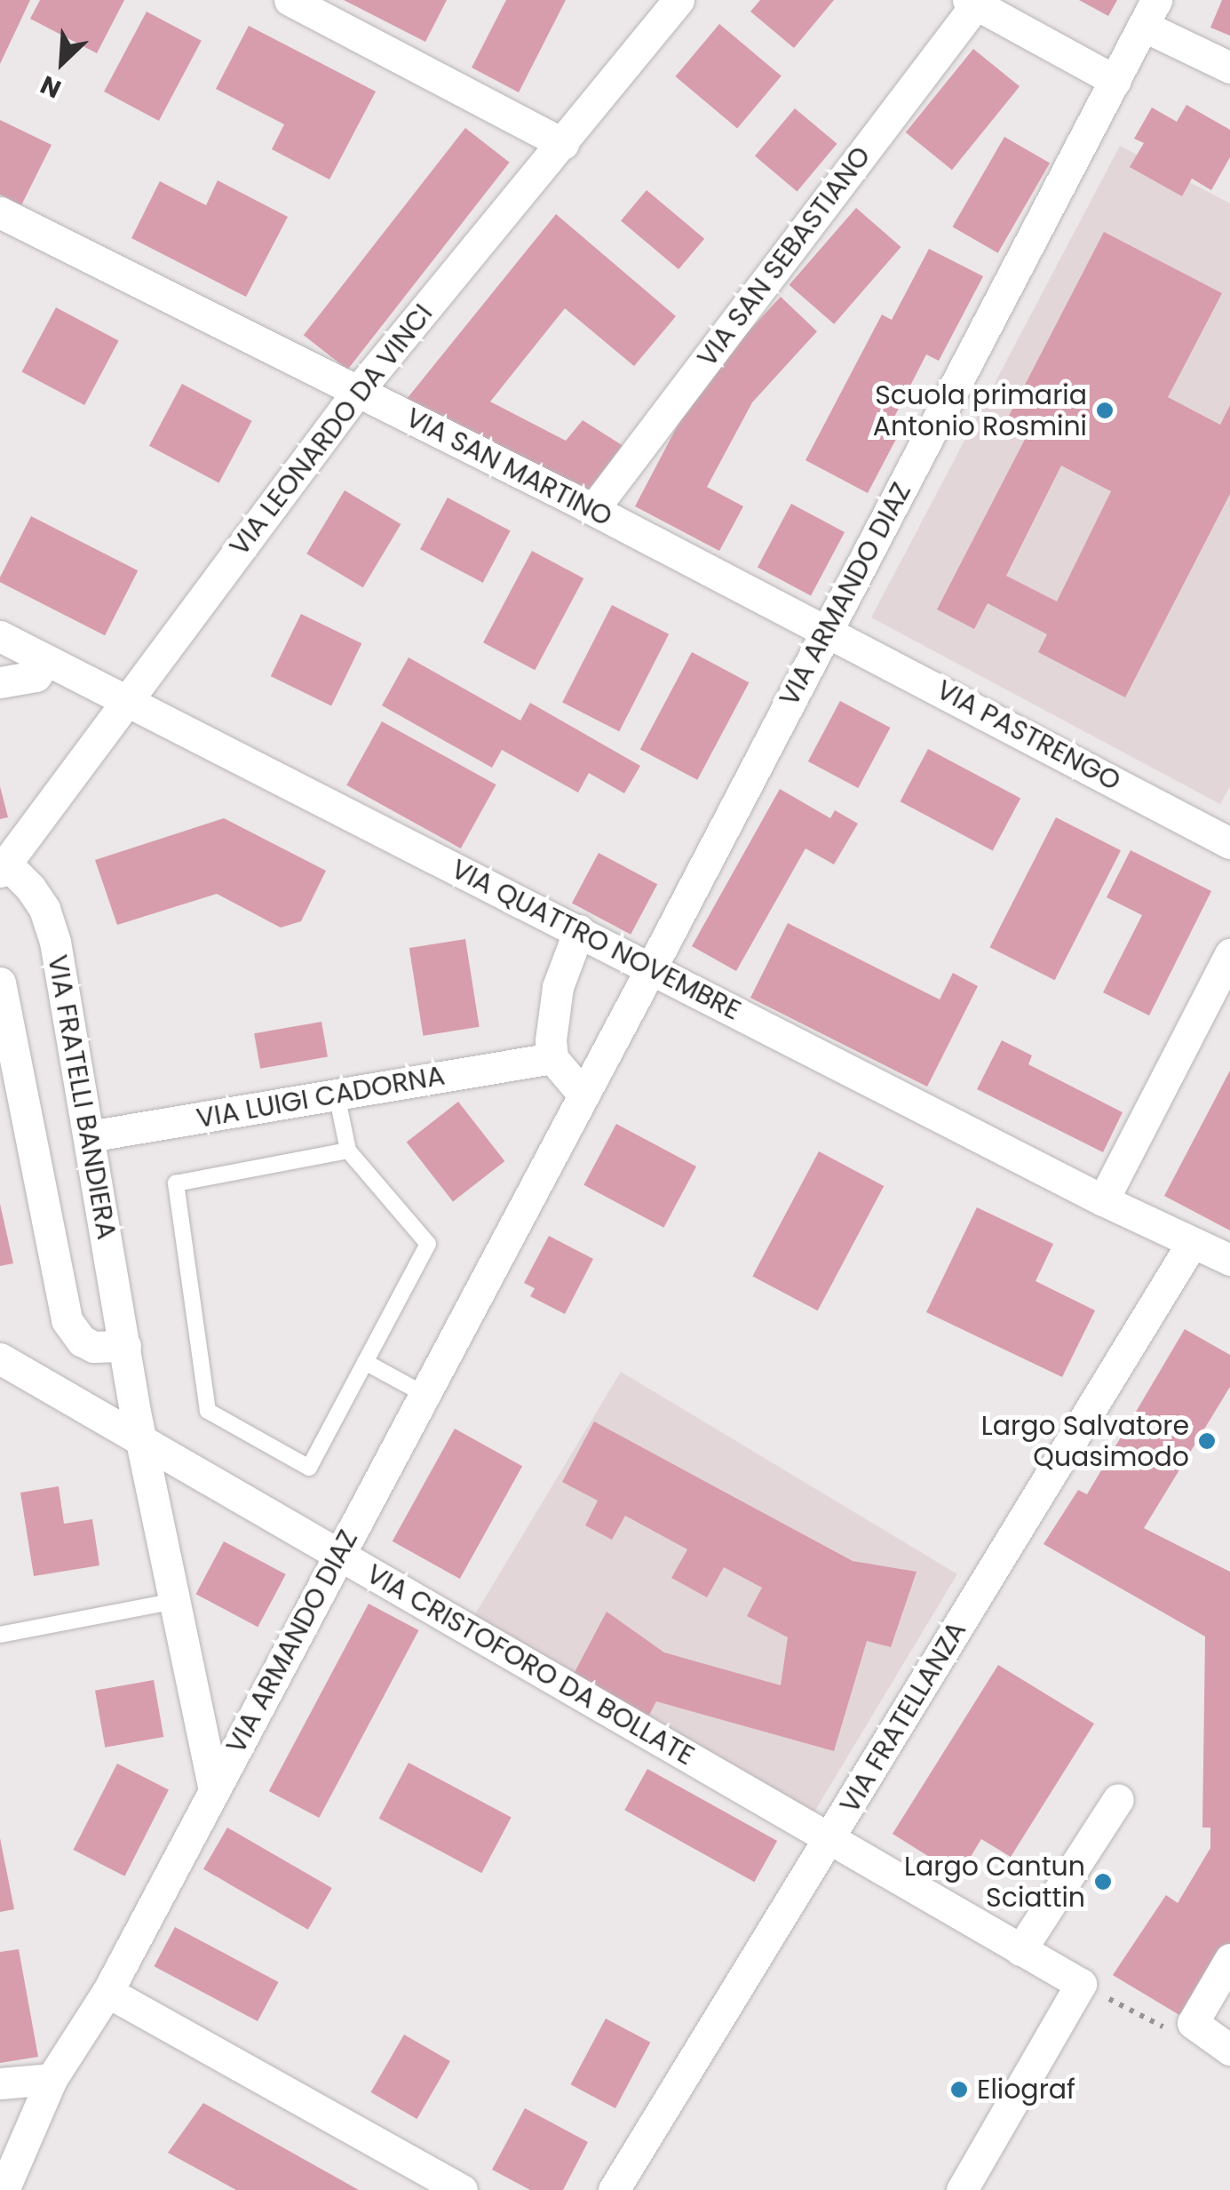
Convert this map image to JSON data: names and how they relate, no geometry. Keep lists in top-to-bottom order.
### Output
{
  "streets": {
    "street": [
      "VIA SAN SEBASTIANO",
      "VIA LEONARDO DA VINCI",
      "VIA SAN MARTINO",
      "VIA ARMANDO DIAZ",
      "VIA PASTRENGO",
      "VIA QUATTRO NOVEMBRE",
      "VIA FRATELLI BANDIERA",
      "VIA LUIGI CADORNA",
      "VIA CRISTOFORO DA BOLLATE",
      "VIA FRATELLANZA"
    ]
  },
  "crossings": [
    ["VIA SAN SEBASTIANO", "VIA SAN MARTINO"],
    ["VIA LEONARDO DA VINCI", "VIA SAN MARTINO"],
    ["VIA LEONARDO DA VINCI", "VIA QUATTRO NOVEMBRE"],
    ["VIA LEONARDO DA VINCI", "VIA FRATELLI BANDIERA"],
    ["VIA SAN MARTINO", "VIA ARMANDO DIAZ"],
    ["VIA SAN MARTINO", "VIA PASTRENGO"],
    ["VIA ARMANDO DIAZ", "VIA PASTRENGO"],
    ["VIA ARMANDO DIAZ", "VIA QUATTRO NOVEMBRE"],
    ["VIA ARMANDO DIAZ", "VIA FRATELLI BANDIERA"],
    ["VIA ARMANDO DIAZ", "VIA CRISTOFORO DA BOLLATE"],
    ["VIA QUATTRO NOVEMBRE", "VIA FRATELLANZA"],
    ["VIA FRATELLI BANDIERA", "VIA LUIGI CADORNA"],
    ["VIA FRATELLI BANDIERA", "VIA CRISTOFORO DA BOLLATE"],
    ["VIA CRISTOFORO DA BOLLATE", "VIA FRATELLANZA"]
  ],
  "places": [
    "Scuola primaria Antonio Rosmini",
    "Largo Salvatore Quasimodo",
    "Largo Cantun Sciattin",
    "Eliograf"
  ],
  "north": "bottom left"
}
